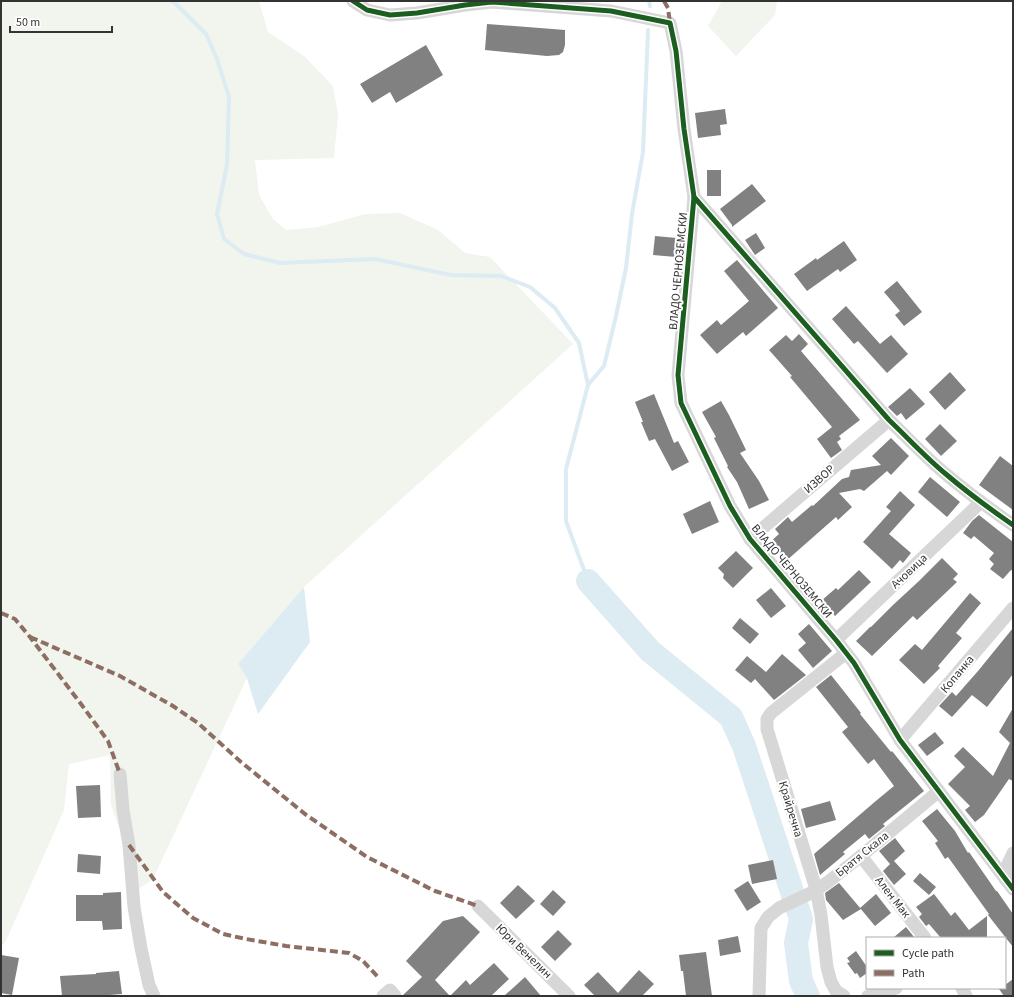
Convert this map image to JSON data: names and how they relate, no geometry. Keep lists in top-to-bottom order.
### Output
{
  "streets": {
    "street": [
      "ВЛАДО ЧЕРНОЗЕМСКИ",
      "ИЗВОР",
      "Ачовица",
      "Копанка",
      "Крайречна",
      "Братя Скала",
      "Ален Мак",
      "Юри Венелин"
    ]
  },
  "crossings": [
    ["ВЛАДО ЧЕРНОЗЕМСКИ", "ИЗВОР"],
    ["ВЛАДО ЧЕРНОЗЕМСКИ", "Ачовица"],
    ["ВЛАДО ЧЕРНОЗЕМСКИ", "Копанка"],
    ["ВЛАДО ЧЕРНОЗЕМСКИ", "Крайречна"],
    ["ВЛАДО ЧЕРНОЗЕМСКИ", "Братя Скала"],
    ["Крайречна", "Братя Скала"],
    ["Братя Скала", "Ален Мак"]
  ],
  "legend": ["Cycle path", "Path"],
  "scale_bar": "50 m"
}
